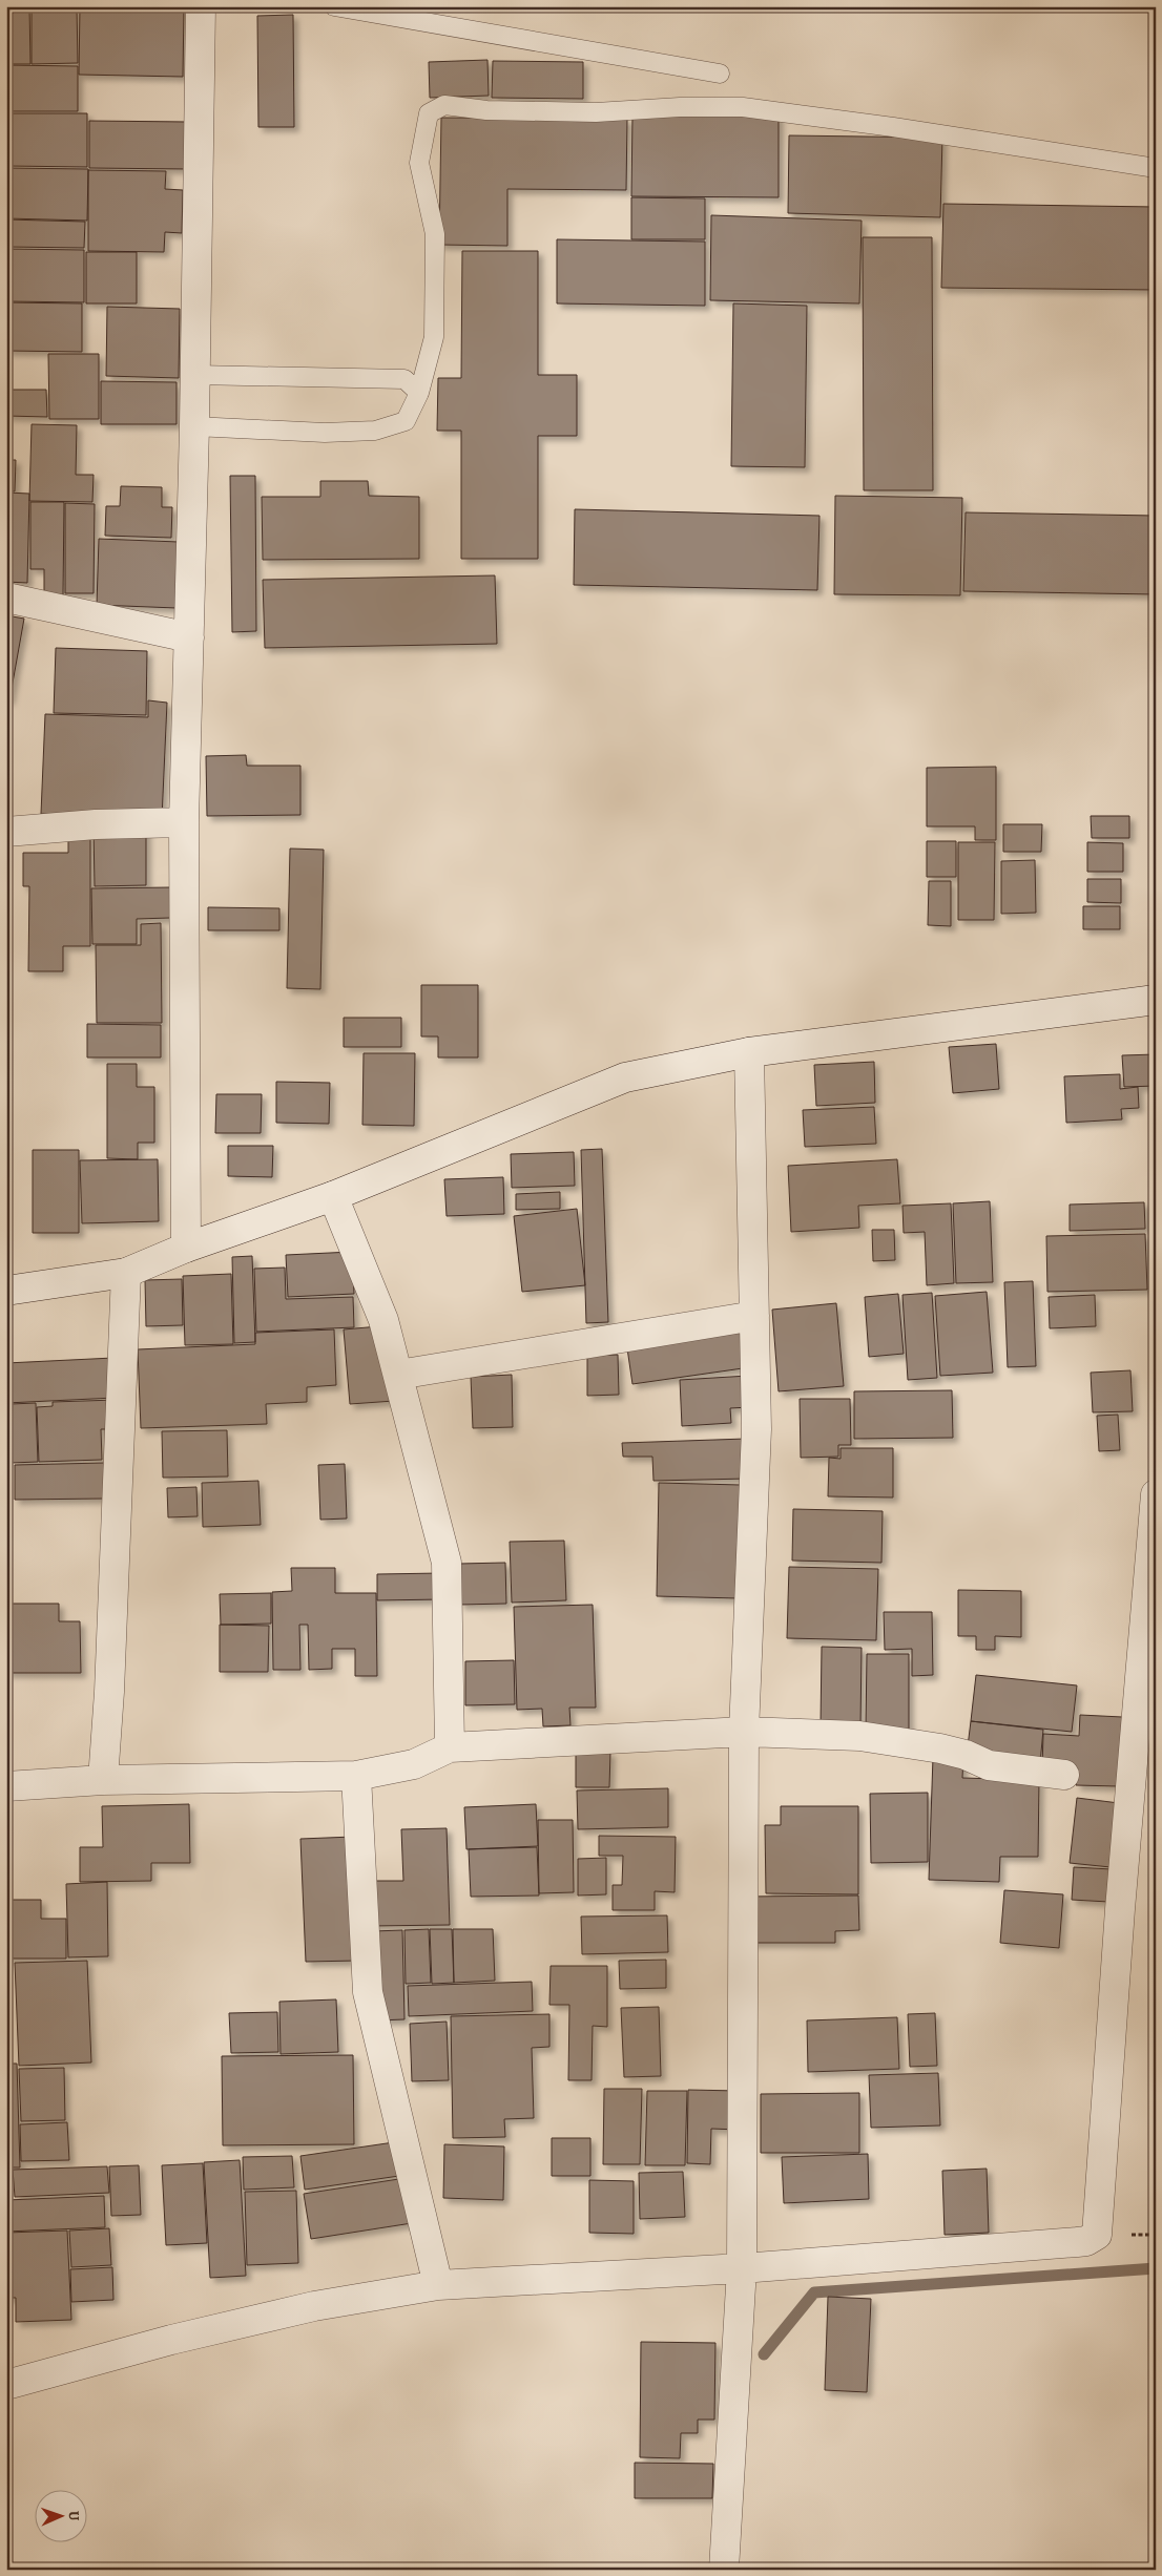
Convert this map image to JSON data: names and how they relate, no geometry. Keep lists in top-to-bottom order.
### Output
{
  "north": "right"
}
